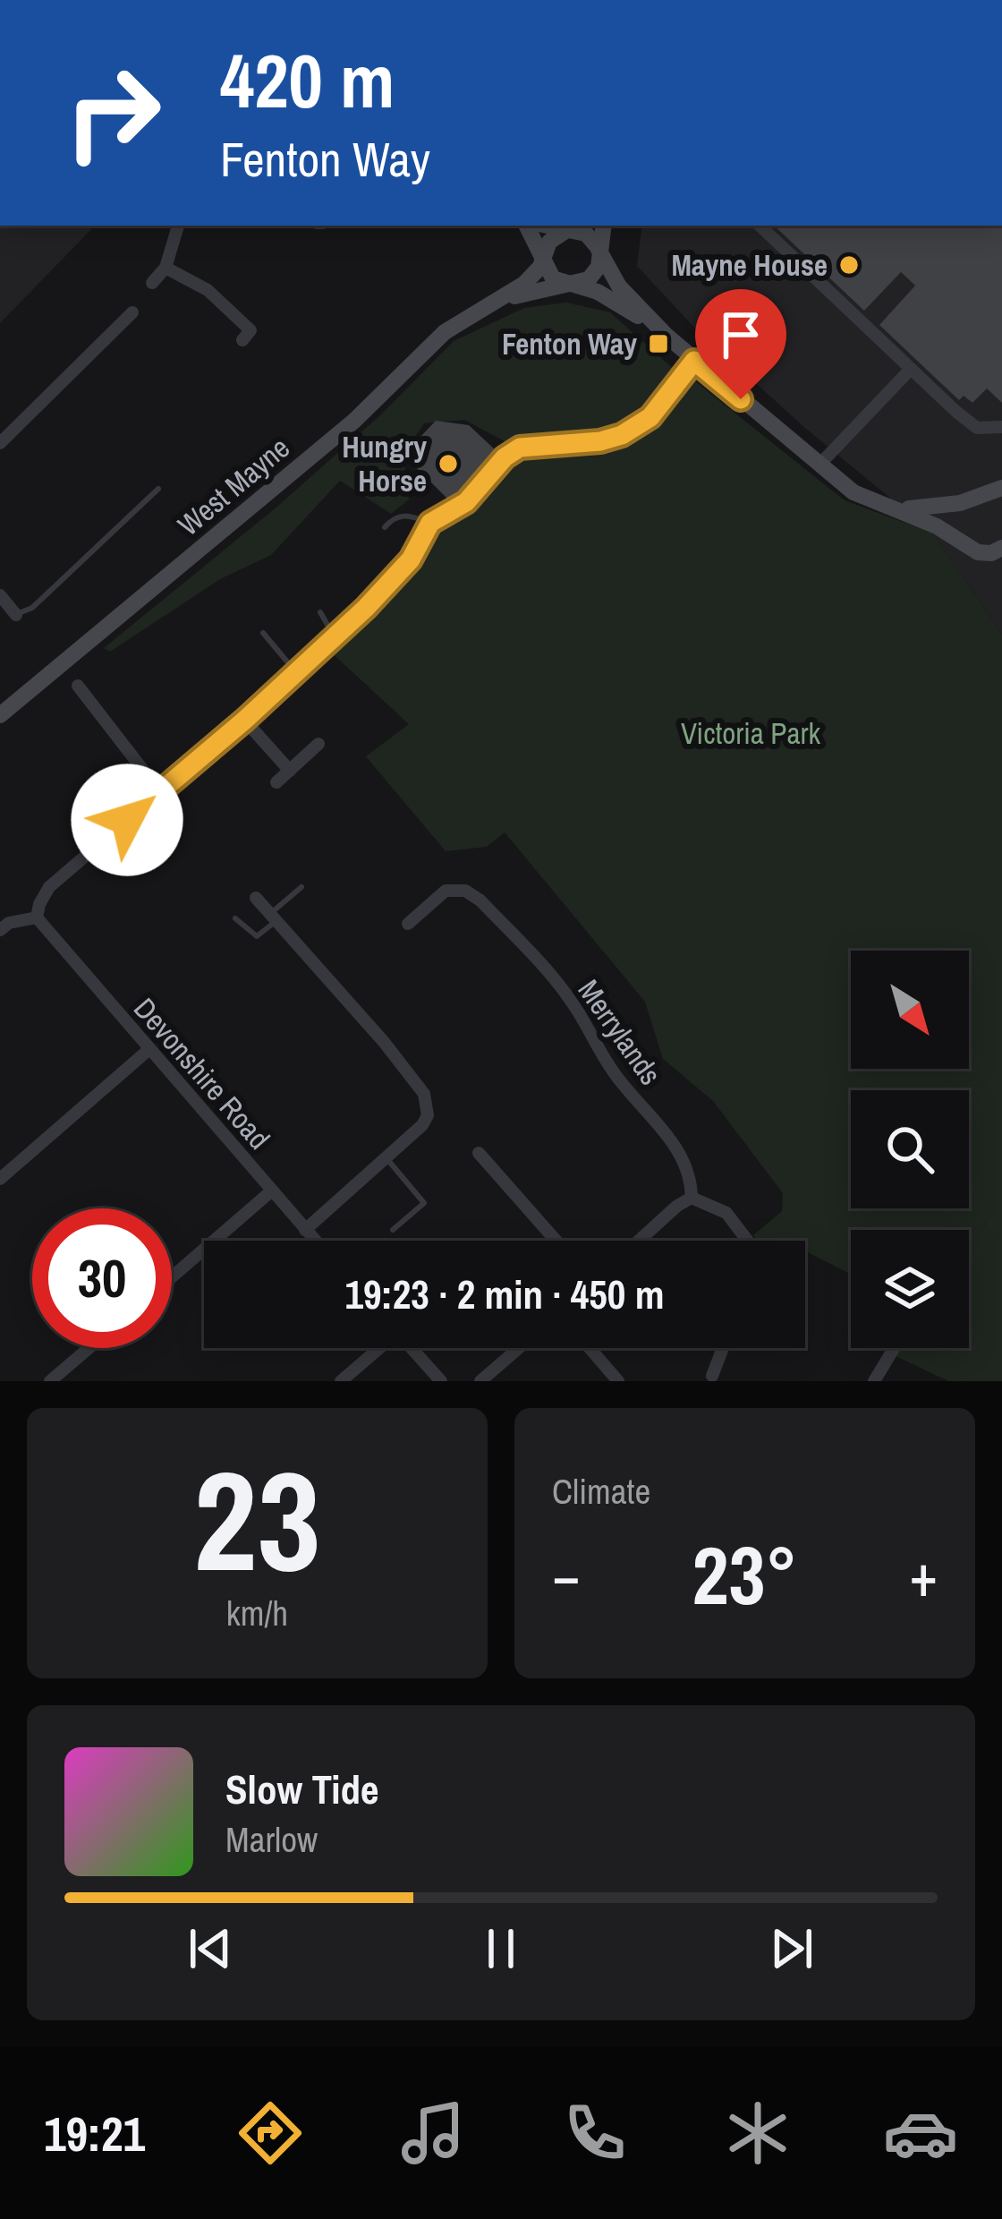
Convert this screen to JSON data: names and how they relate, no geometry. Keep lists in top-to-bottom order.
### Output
{
  "streets": {
    "main road": ["West Mayne"],
    "street": ["Merrylands", "Devonshire Road"]
  },
  "parks": ["Victoria Park"],
  "places": {
    "other": ["Mayne House", "Hungry Horse"],
    "transit": ["Fenton Way"]
  },
  "north": "bottom right",
  "page": {
    "turn": ["420 m", "Fenton Way"],
    "limit": "30",
    "trip": "19:23 · 2 min · 450 m",
    "tile": [
      ["23", "km/h"],
      "Climate"
    ],
    "heat": ["−", "23°", "+"],
    "song": ["Slow Tide", "Marlow"],
    "tabs": "19:21"
  }
}
